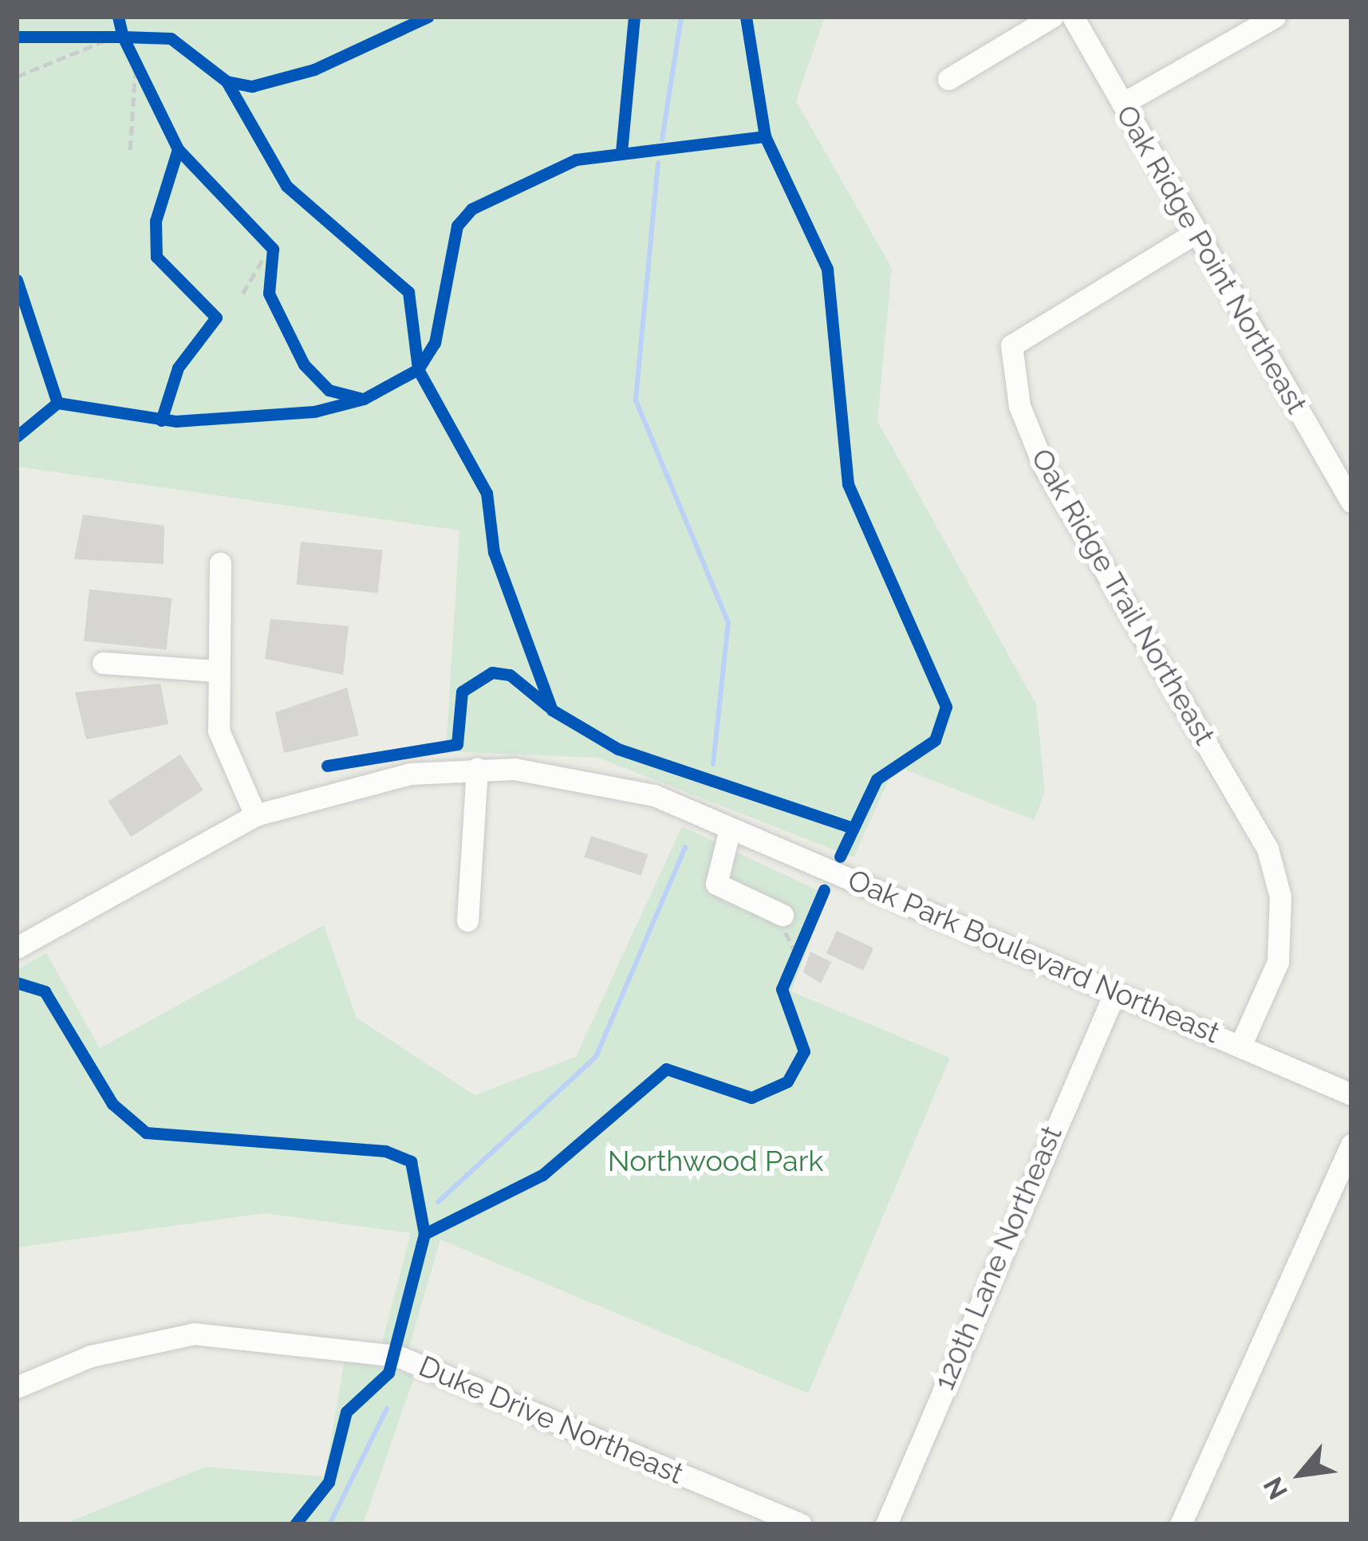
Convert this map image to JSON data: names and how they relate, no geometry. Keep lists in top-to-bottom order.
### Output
{
  "streets": {
    "street": [
      "Oak Ridge Point Northeast",
      "Oak Ridge Trail Northeast",
      "Oak Park Boulevard Northeast",
      "120th Lane Northeast",
      "Duke Drive Northeast"
    ]
  },
  "crossings": [
    ["Oak Ridge Point Northeast", "Oak Ridge Trail Northeast"],
    ["Oak Ridge Trail Northeast", "Oak Park Boulevard Northeast"],
    ["Oak Park Boulevard Northeast", "120th Lane Northeast"]
  ],
  "parks": ["Northwood Park"],
  "north": "bottom left"
}
